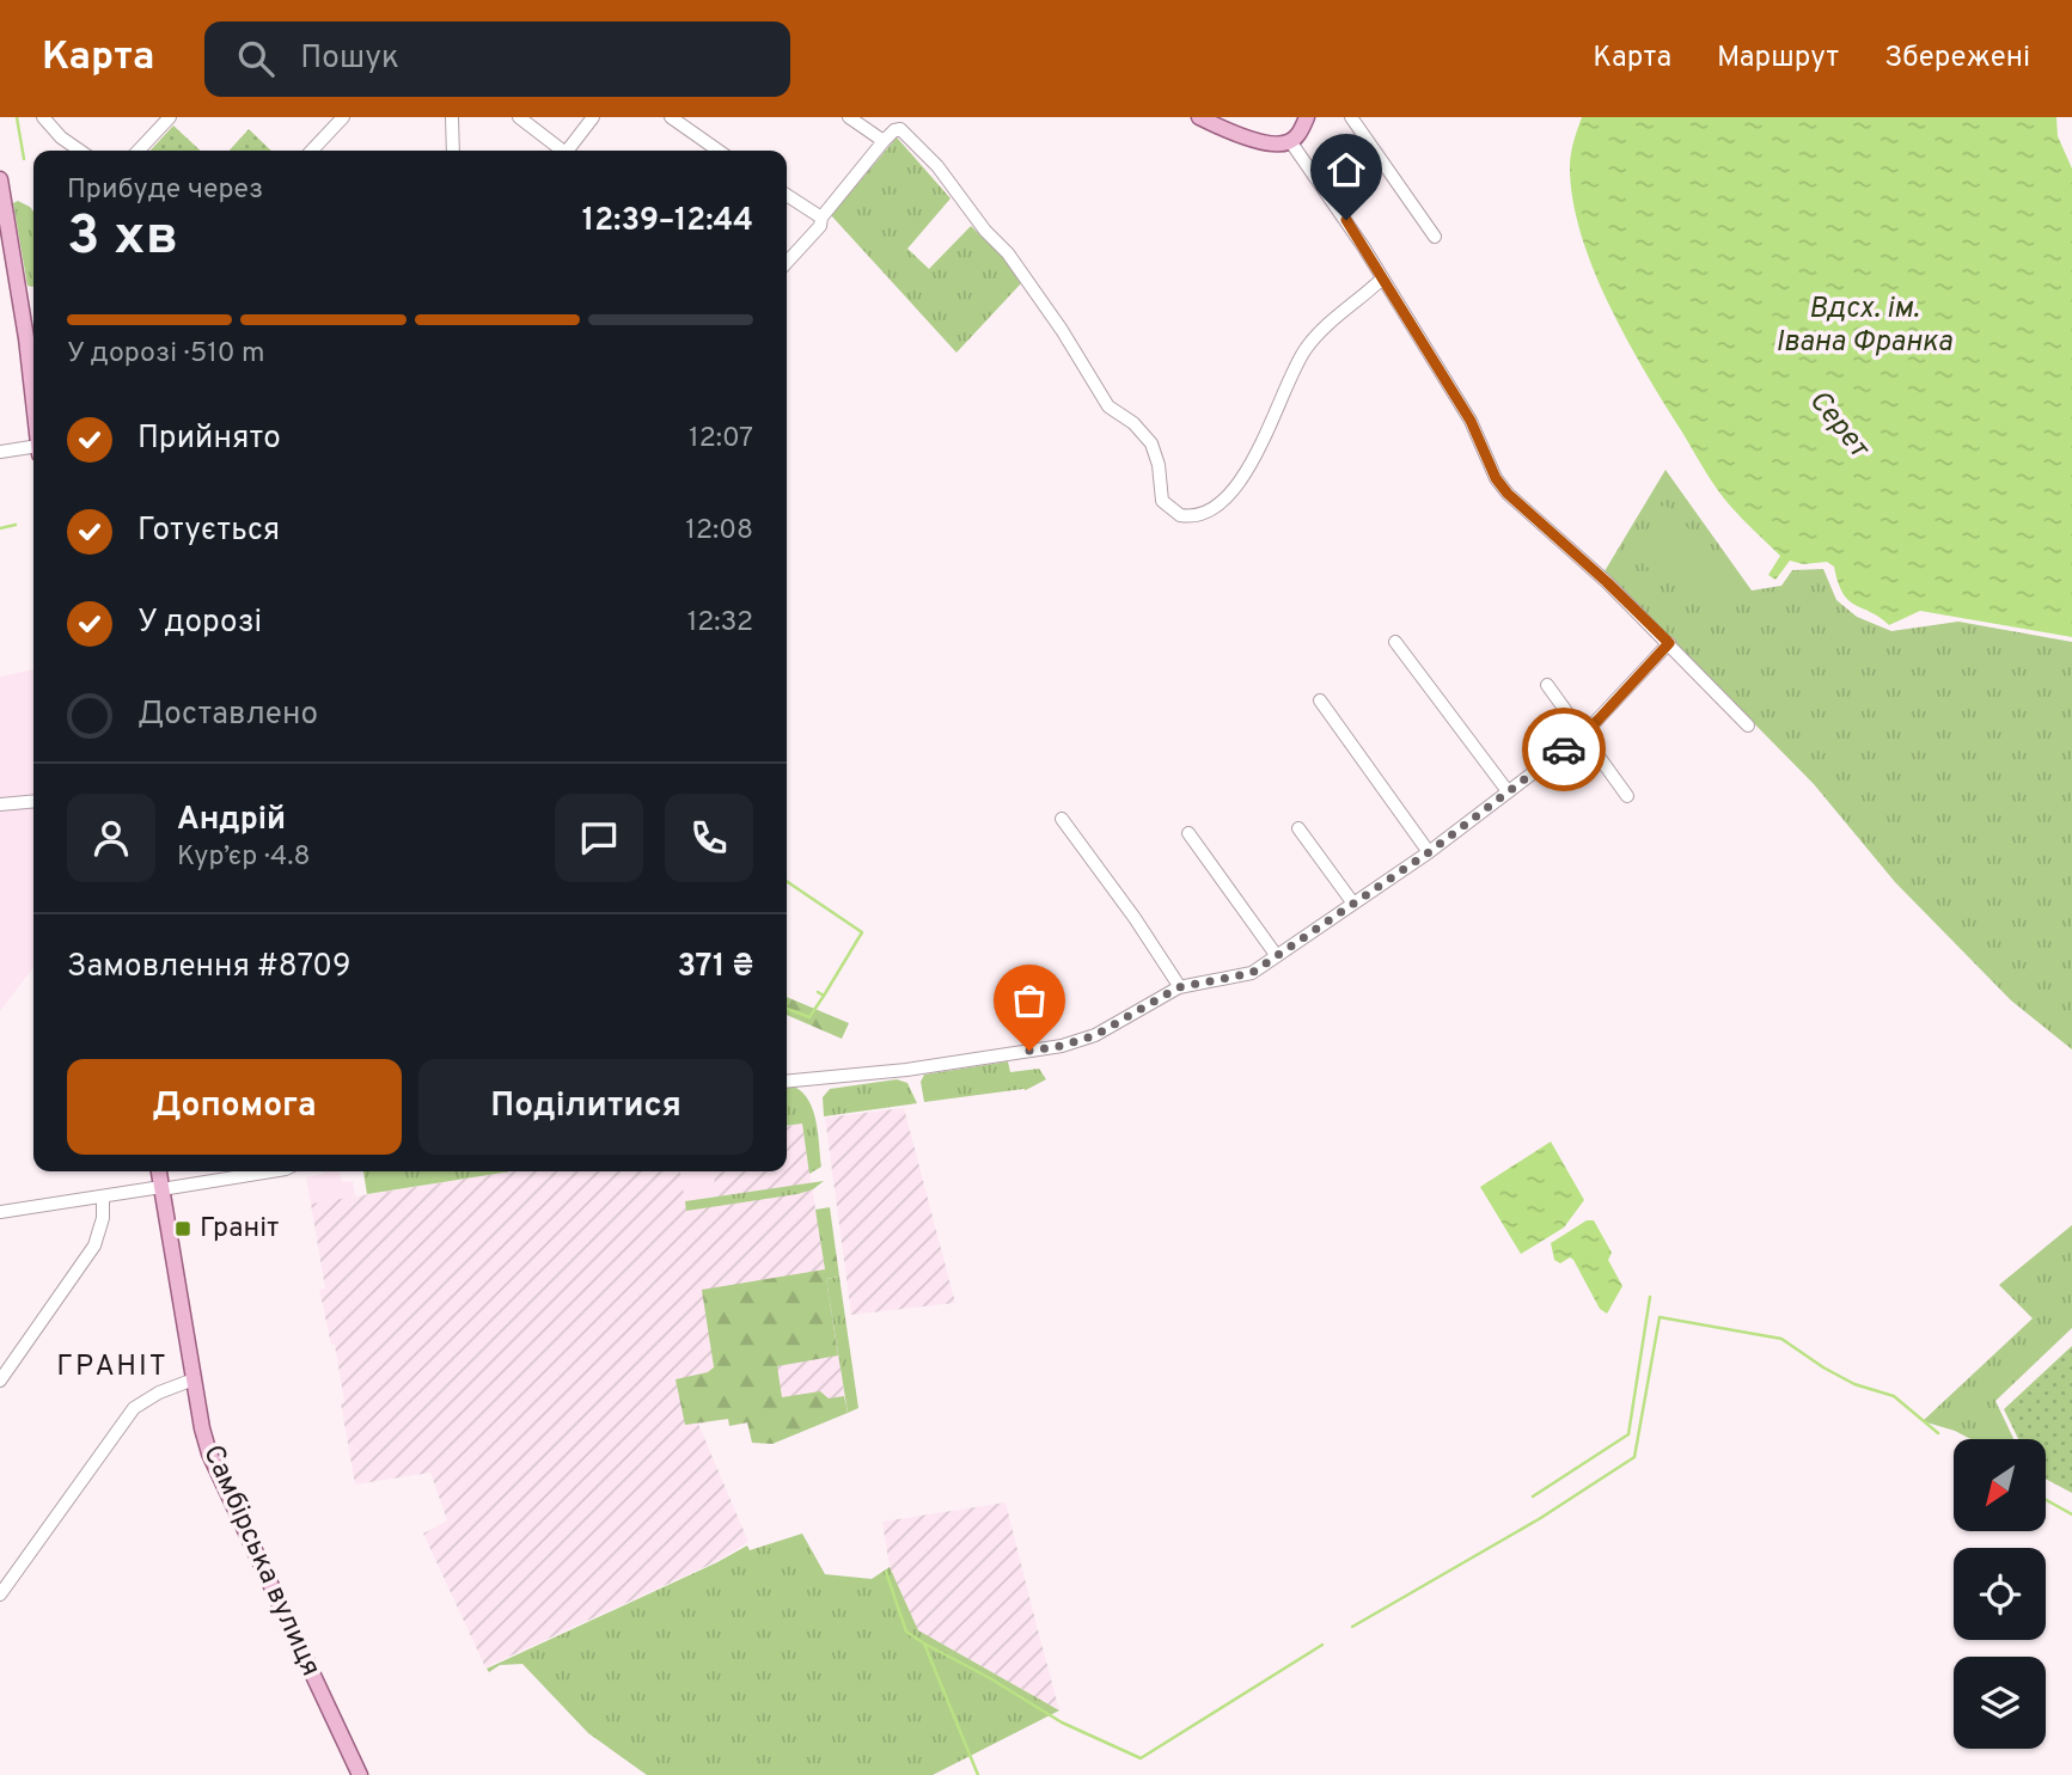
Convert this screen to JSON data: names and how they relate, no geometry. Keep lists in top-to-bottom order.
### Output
{
  "streets": {
    "main road": ["Самбірська вулиця"]
  },
  "districts": ["ГРАНІТ"],
  "water": ["Вдсх. ім. Івана Франка", "Серет"],
  "places": {
    "transit": ["Граніт"]
  },
  "north": "bottom left",
  "page": {
    "header": "Карта",
    "search": "Пошук",
    "nav": ["Карта", "Маршрут", "Збережені"],
    "heading": ["3 хв", "Прибуде через", "12:39–12:44"],
    "panel": [
      "Андрій",
      "Кур’єр · 4.8",
      "Замовлення #8709",
      "371 ₴"
    ],
    "bar": "У дорозі · 510 m",
    "list": [
      ["Прийнято", "12:07"],
      ["Готується", "12:08"],
      ["У дорозі", "12:32"],
      "Доставлено"
    ],
    "buttons": ["Допомога", "Поділитися"]
  }
}
